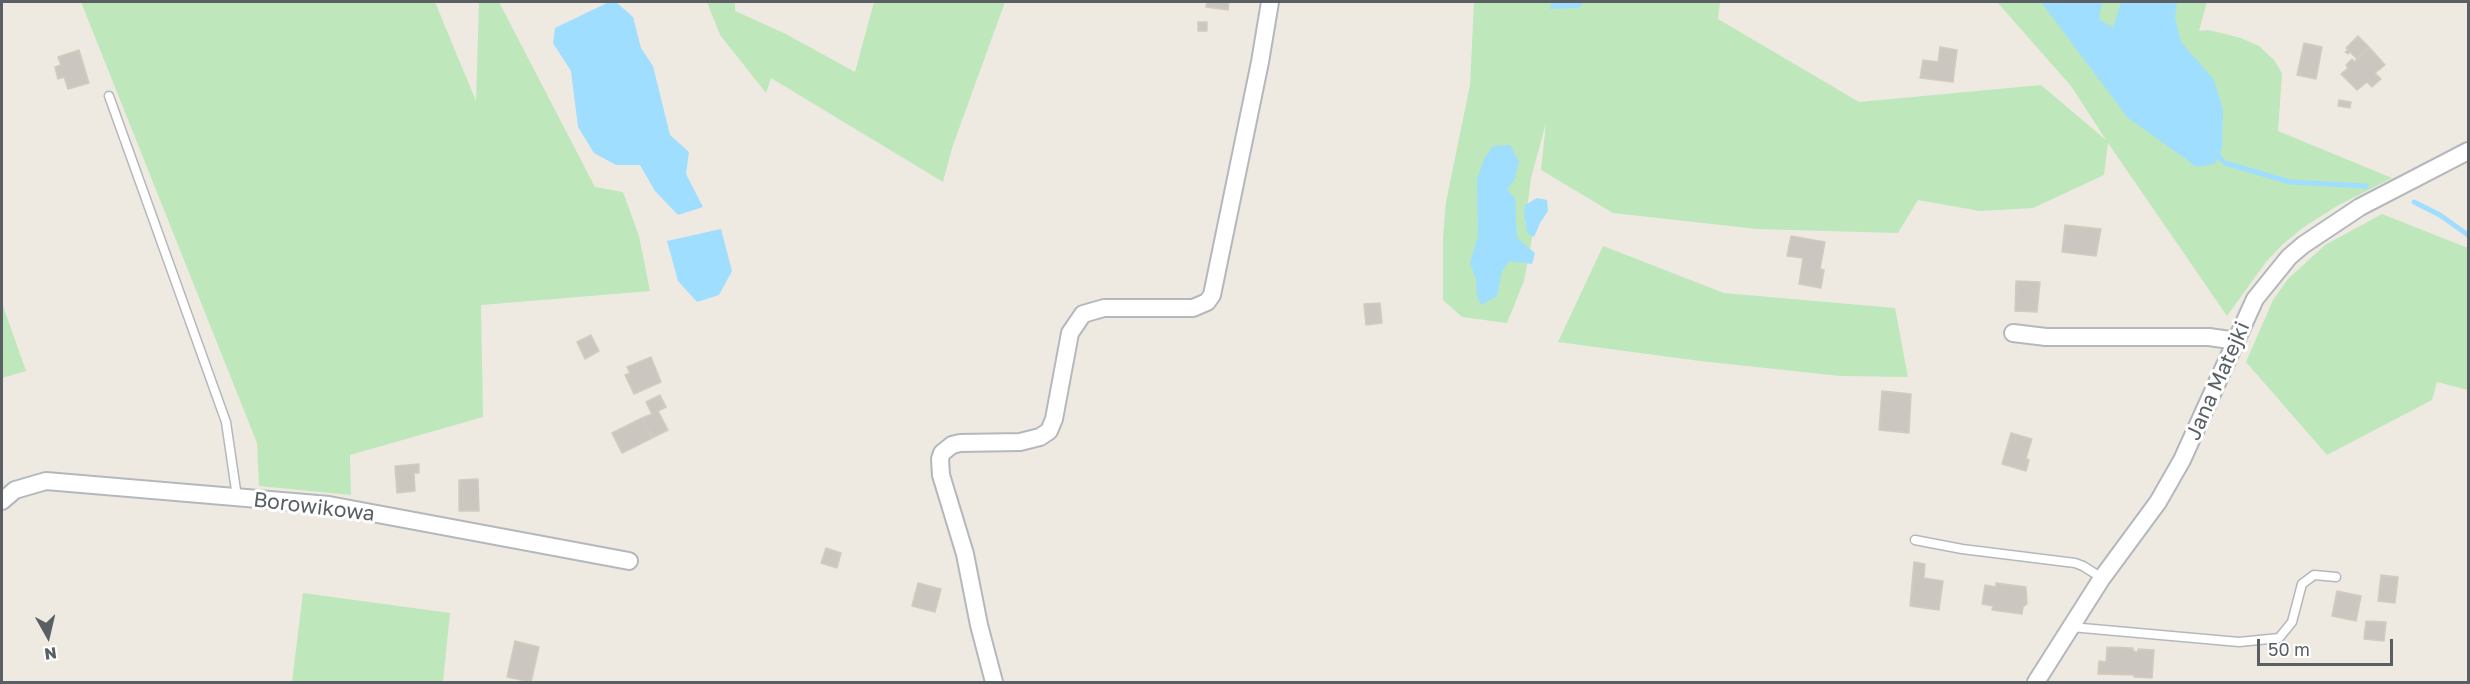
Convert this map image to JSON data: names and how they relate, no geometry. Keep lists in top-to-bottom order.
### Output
{
  "streets": {
    "street": ["Jana Matejki", "Borowikowa"]
  },
  "scale_bar": "50 m",
  "north": "bottom"
}
